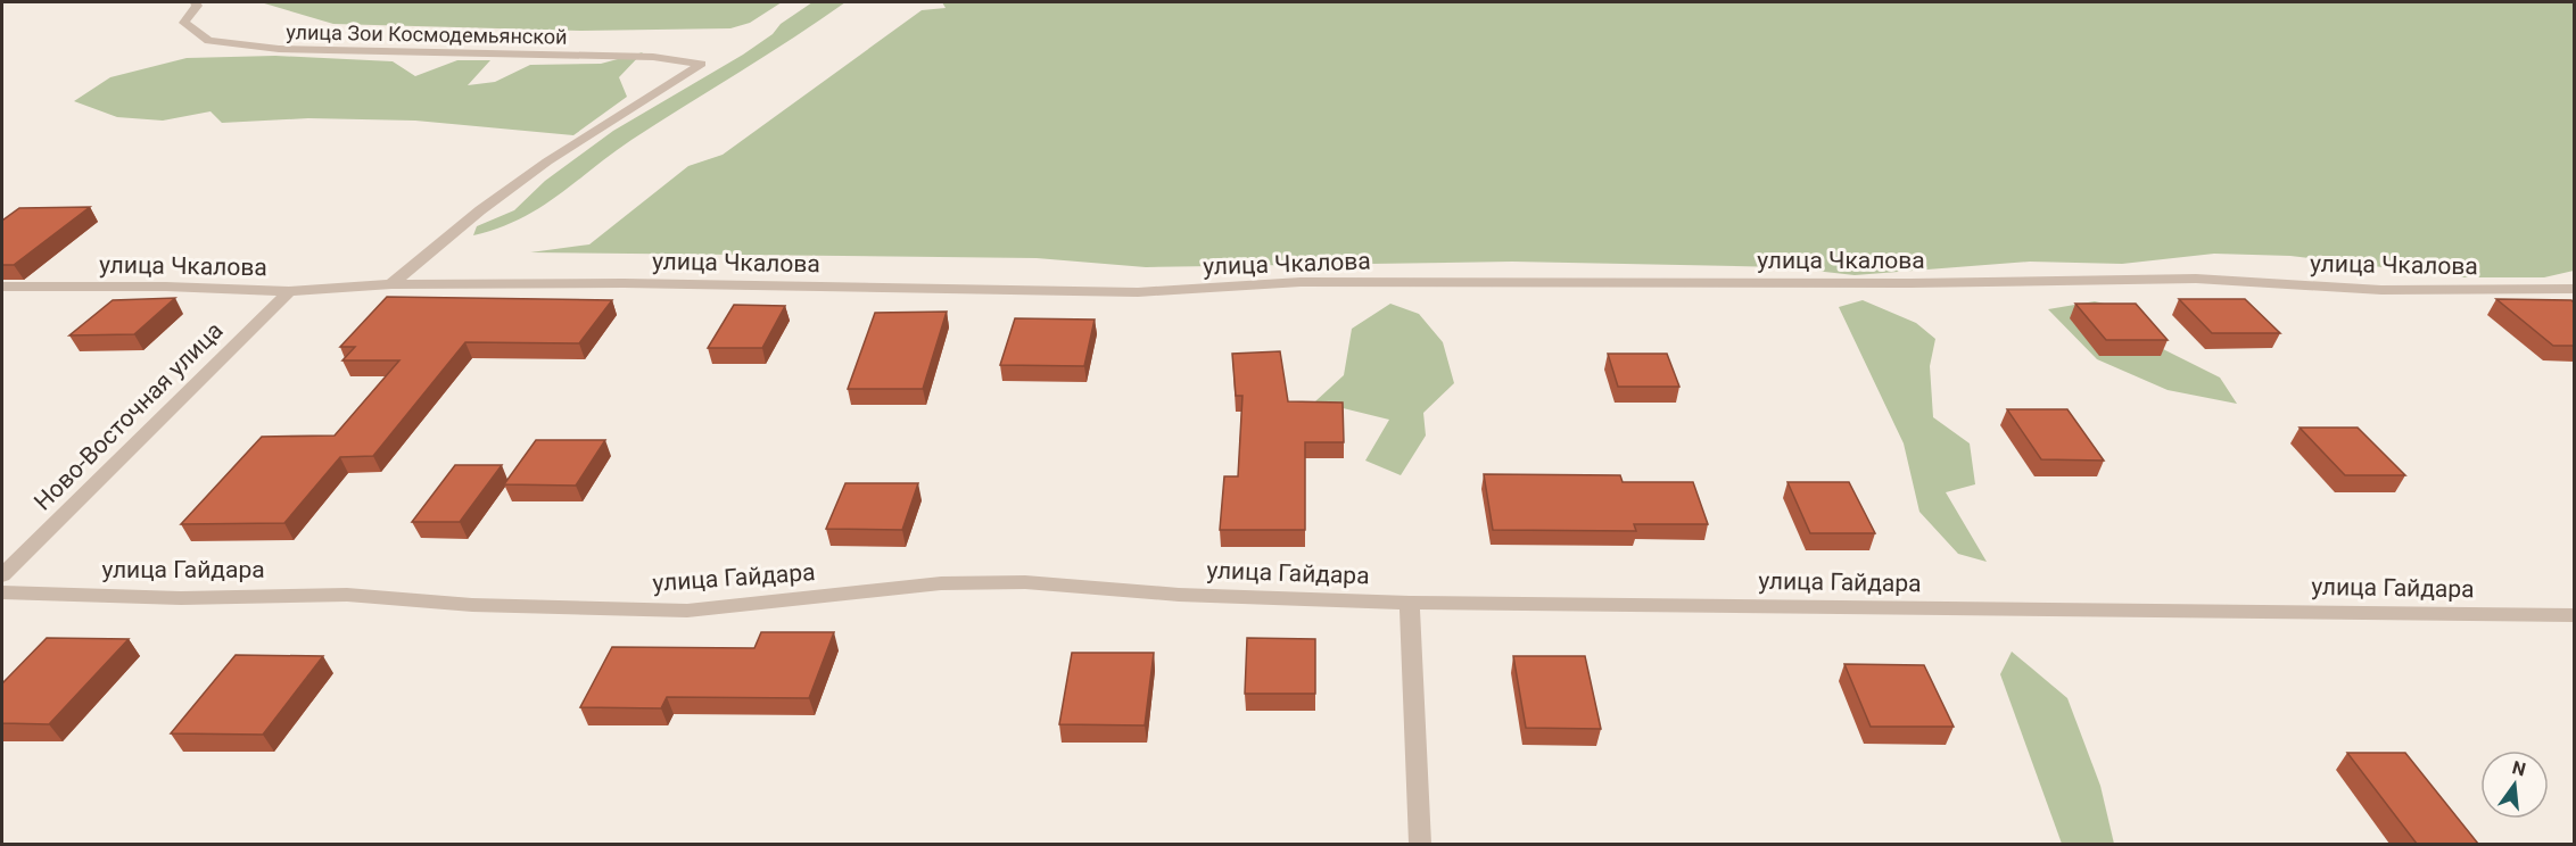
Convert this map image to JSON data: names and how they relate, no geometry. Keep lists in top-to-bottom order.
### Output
{
  "streets": {
    "street": [
      "улица Зои Космодемьянской",
      "улица Чкалова",
      "Ново-Восточная улица",
      "улица Гайдара"
    ]
  },
  "crossings": [
    ["улица Зои Космодемьянской", "улица Чкалова"],
    ["улица Чкалова", "Ново-Восточная улица"]
  ],
  "north": "top"
}
